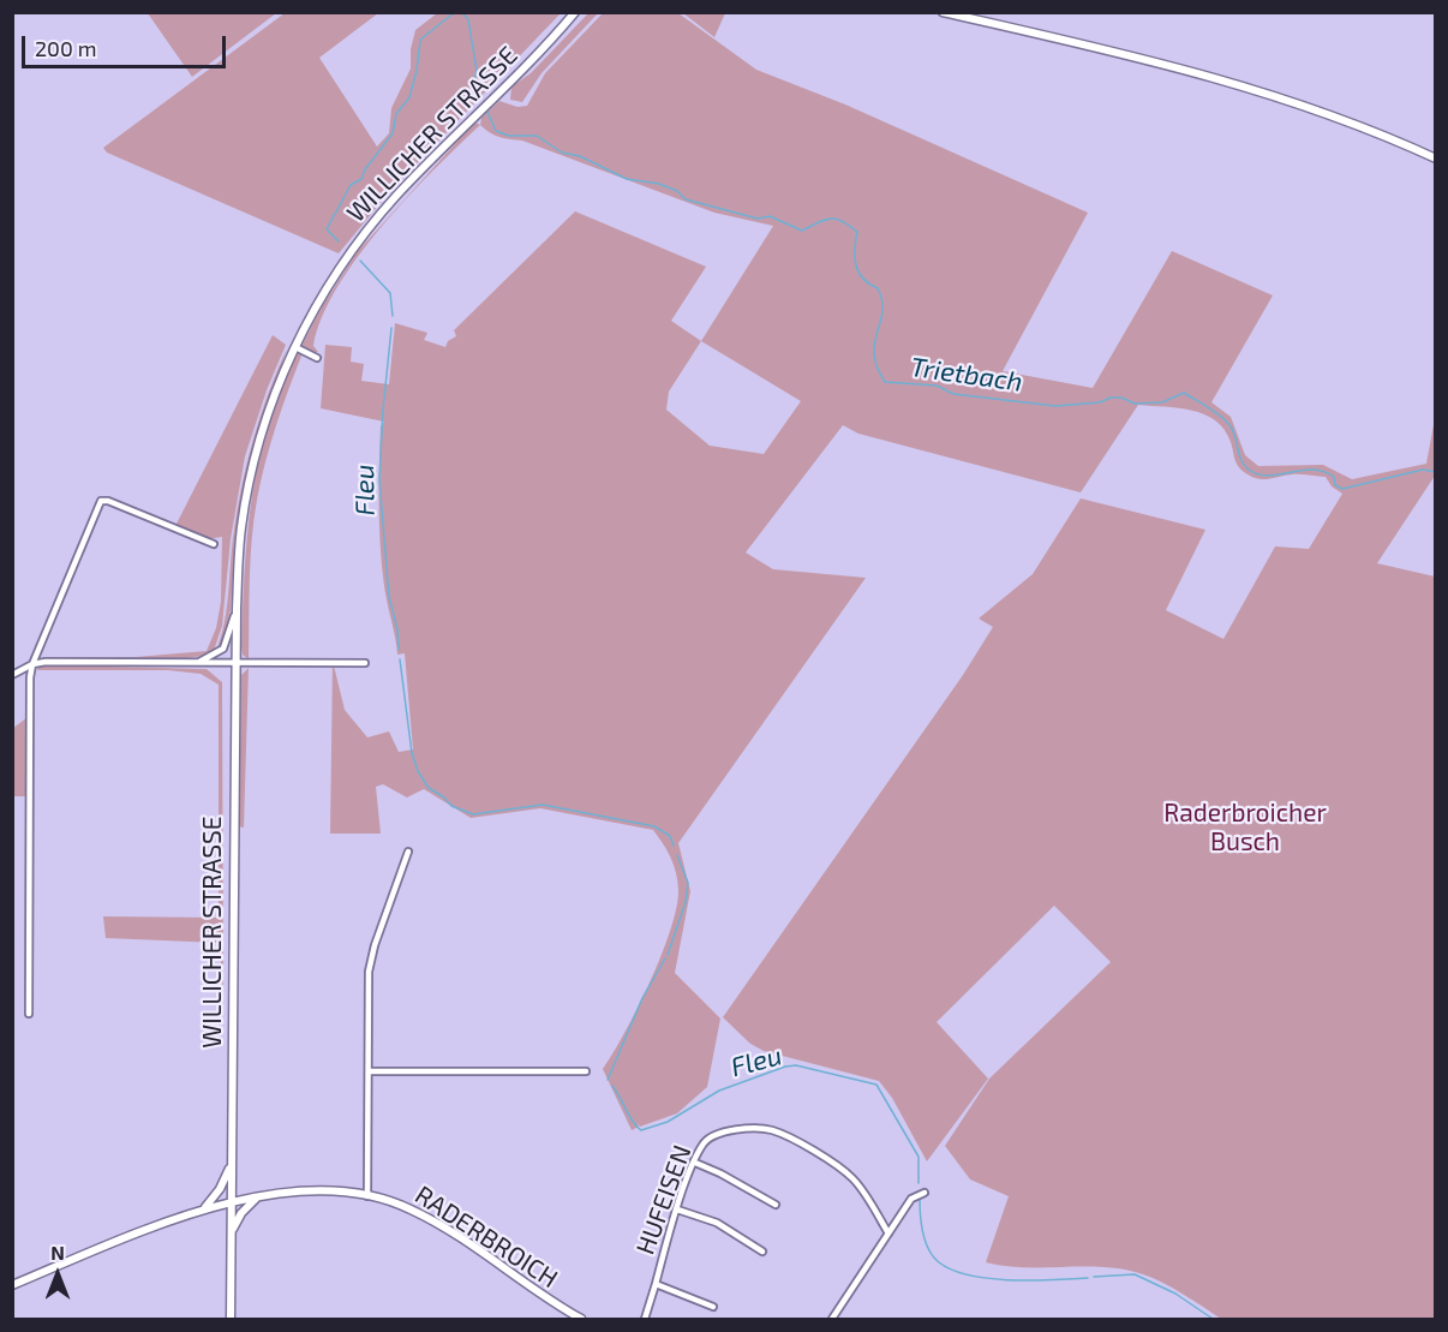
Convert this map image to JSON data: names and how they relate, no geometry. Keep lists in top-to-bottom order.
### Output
{
  "streets": {
    "main road": ["WILLICHER STRASSE", "RADERBROICH"],
    "street": ["HUFEISEN"]
  },
  "crossings": [
    ["WILLICHER STRASSE", "RADERBROICH"]
  ],
  "water": ["Trietbach", "Fleu"],
  "parks": ["Raderbroicher Busch"],
  "scale_bar": "200 m",
  "north": "top"
}
